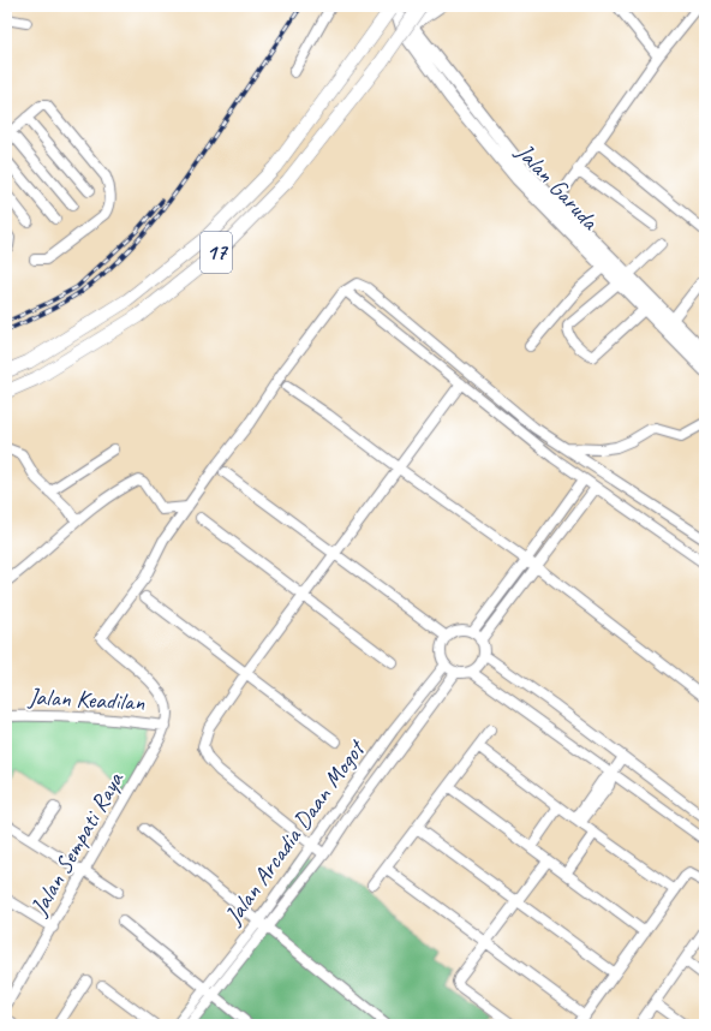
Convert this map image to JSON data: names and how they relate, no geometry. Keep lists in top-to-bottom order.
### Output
{
  "streets": {
    "highway": ["17"],
    "main road": ["Jalan Garuda"],
    "street": ["Jalan Keadilan", "Jalan Arcadia Daan Mogot", "Jalan Sempati Raya"]
  },
  "crossings": [
    ["Jalan Garuda", "17"],
    ["Jalan Keadilan", "Jalan Sempati Raya"]
  ]
}
